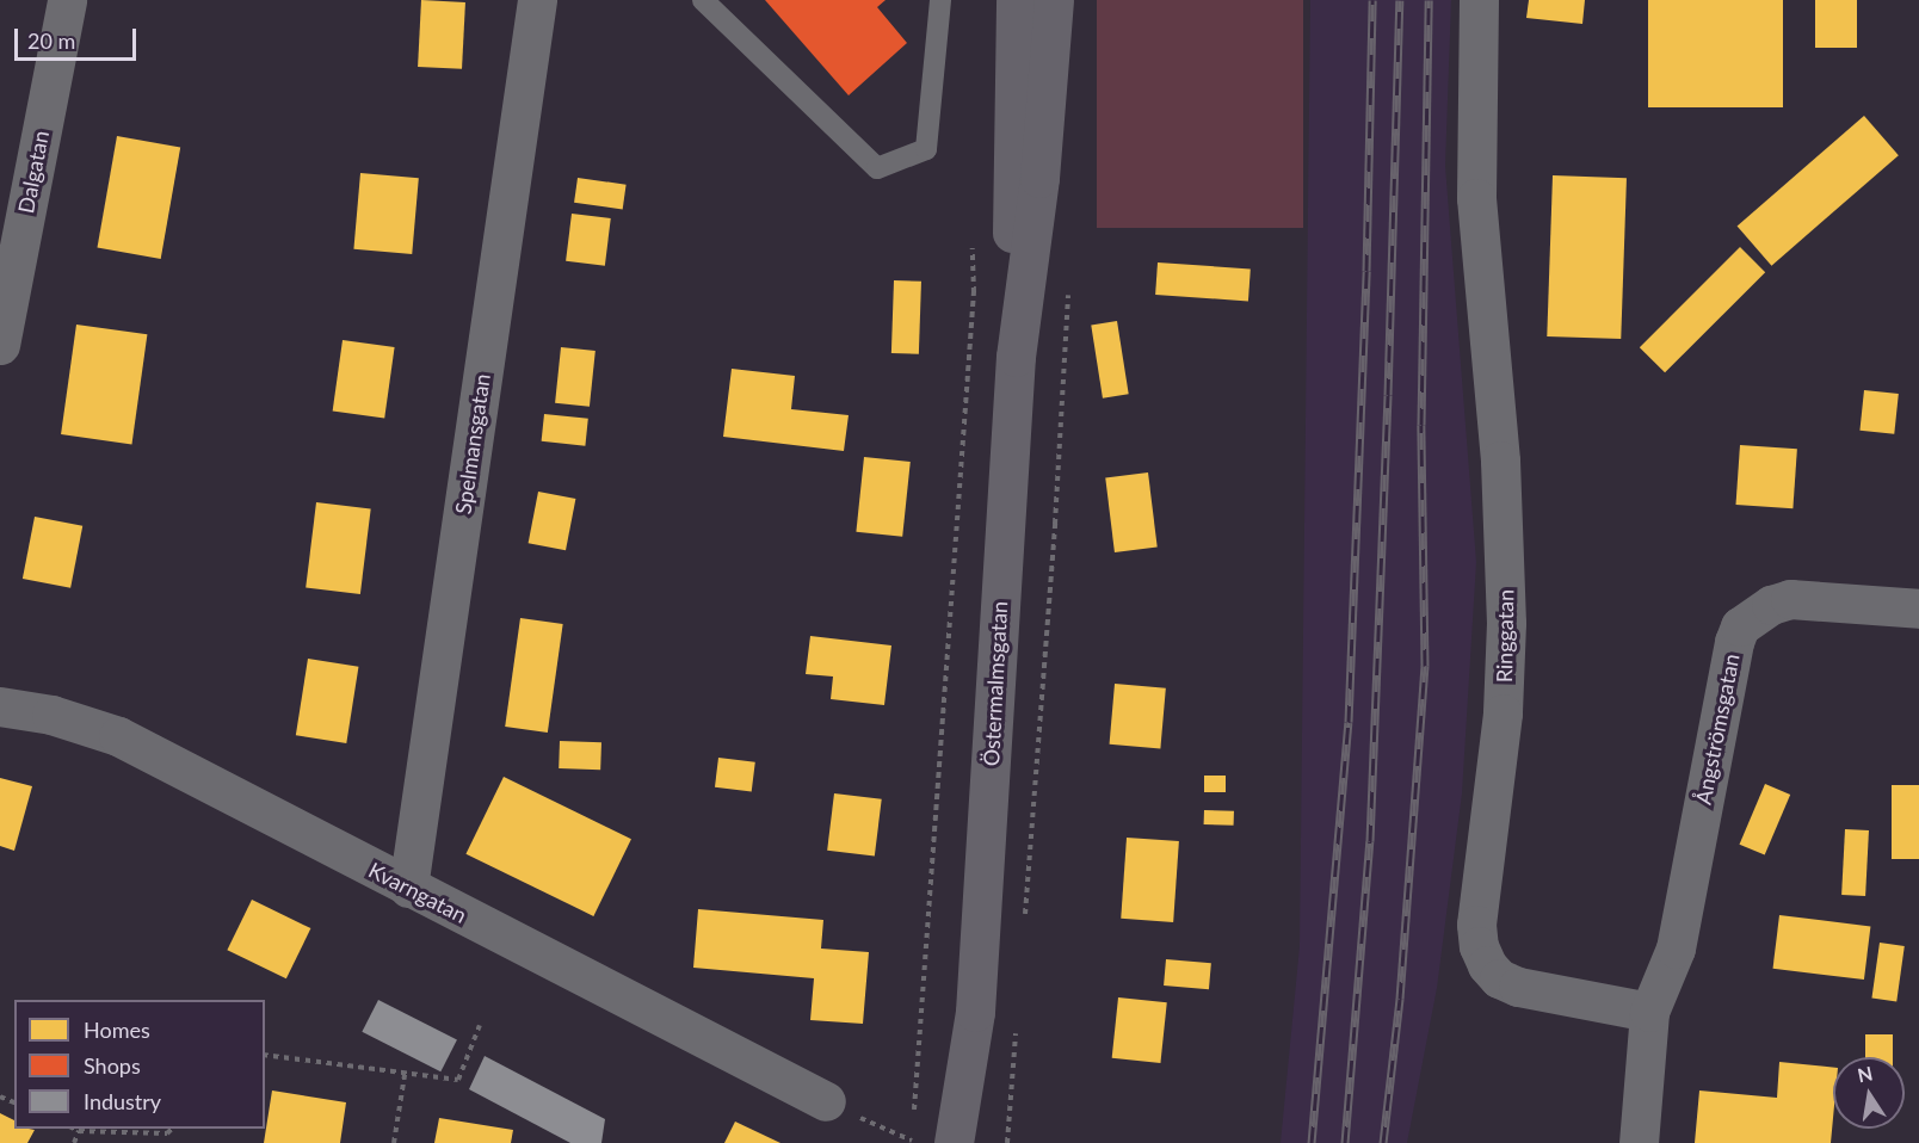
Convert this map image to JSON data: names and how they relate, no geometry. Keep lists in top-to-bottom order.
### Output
{
  "streets": {
    "main road": ["Östermalmsgatan"],
    "street": [
      "Dalgatan",
      "Spelmansgatan",
      "Ringgatan",
      "Ångströmsgatan",
      "Kvarngatan"
    ]
  },
  "crossings": [
    ["Spelmansgatan", "Kvarngatan"],
    ["Ringgatan", "Ångströmsgatan"]
  ],
  "legend": ["Homes", "Shops", "Industry"],
  "scale_bar": "20 m",
  "north": "top"
}
